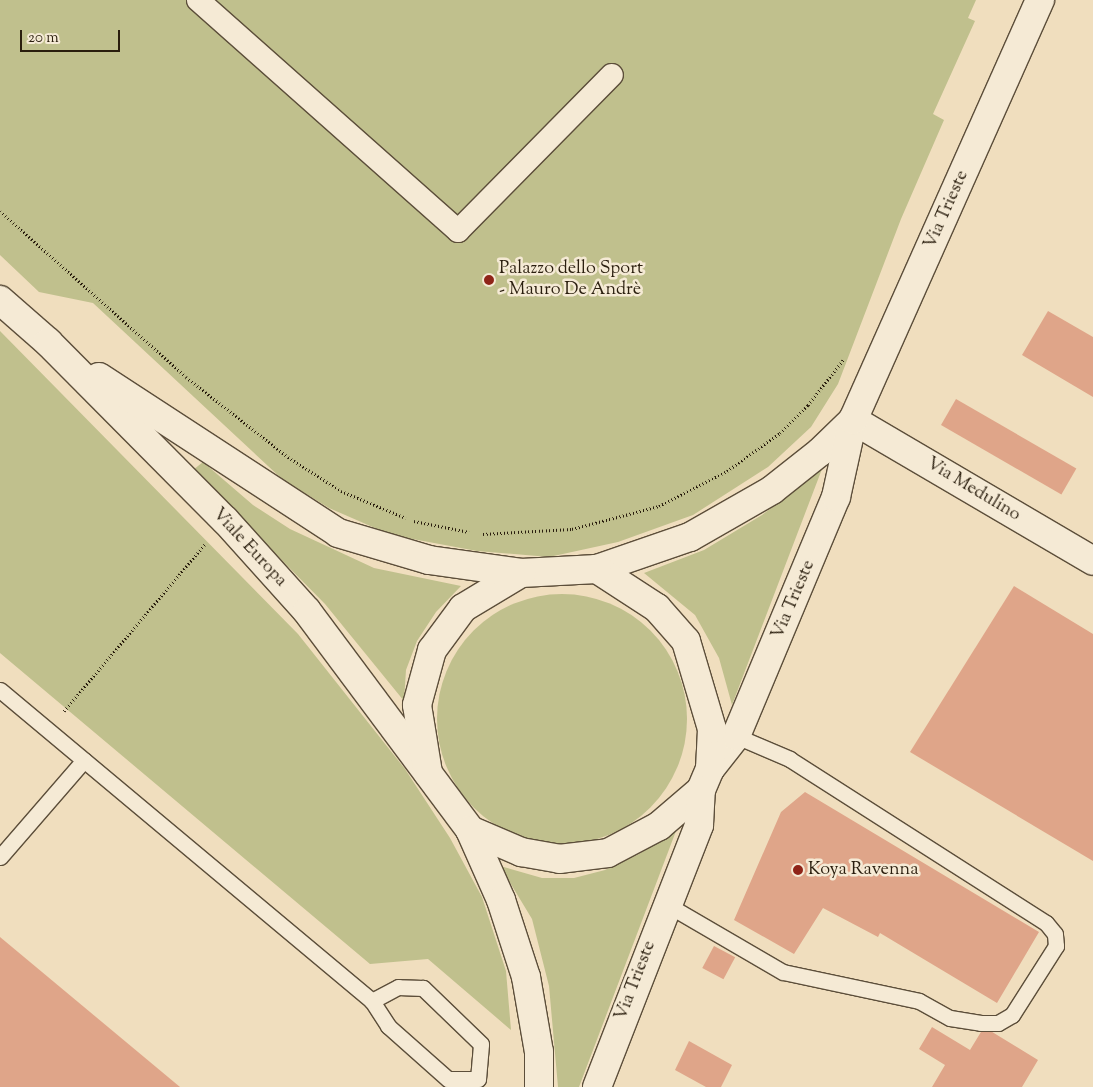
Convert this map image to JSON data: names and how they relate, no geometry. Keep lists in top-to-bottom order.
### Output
{
  "streets": {
    "main road": ["Via Trieste", "Via Medulino", "Viale Europa"]
  },
  "crossings": [
    ["Via Trieste", "Via Medulino"],
    ["Via Trieste", "Viale Europa"]
  ],
  "places": ["Palazzo dello Sport - Mauro De Andrè", "Koya Ravenna"],
  "scale_bar": "20 m"
}
